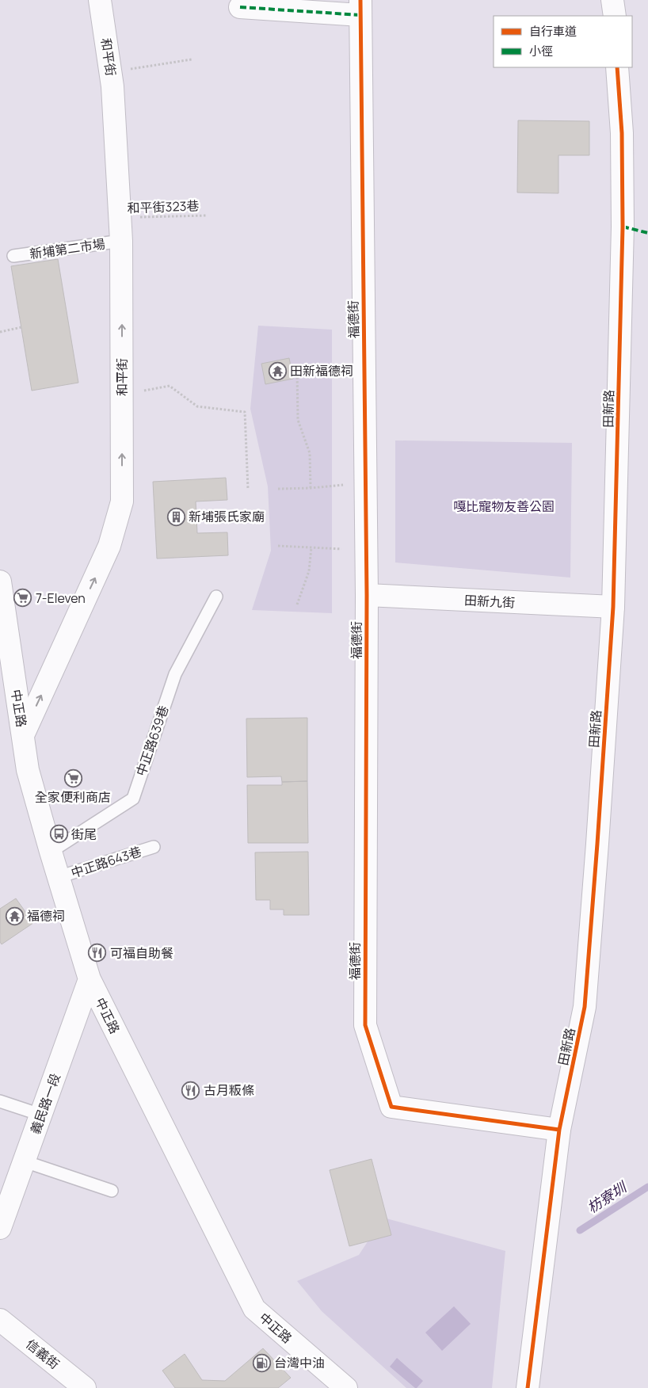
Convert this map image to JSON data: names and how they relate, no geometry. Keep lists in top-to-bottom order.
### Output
{
  "streets": {
    "street": [
      "和平街",
      "福德街",
      "田新路",
      "田新九街",
      "中正路",
      "義民路一段",
      "信義街"
    ],
    "lane": ["新埔第二市場", "中正路639巷", "中正路643巷"],
    "path": ["和平街323巷"]
  },
  "crossings": [
    ["和平街", "和平街323巷"],
    ["和平街", "新埔第二市場"],
    ["和平街", "中正路"],
    ["福德街", "田新路"],
    ["福德街", "田新九街"],
    ["田新路", "田新九街"],
    ["中正路", "中正路639巷"],
    ["中正路", "中正路643巷"],
    ["中正路", "義民路一段"]
  ],
  "one_way": ["和平街"],
  "water": ["枋寮圳"],
  "parks": ["嘎比寵物友善公園"],
  "places": {
    "temple": ["田新福德祠", "福德祠"],
    "building": ["新埔張氏家廟"],
    "supermarket": ["7-Eleven", "全家便利商店"],
    "bus stop": ["街尾"],
    "restaurant": ["可福自助餐", "古月粄條"],
    "fuel station": ["台灣中油"]
  },
  "legend": ["自行車道", "小徑"]
}
